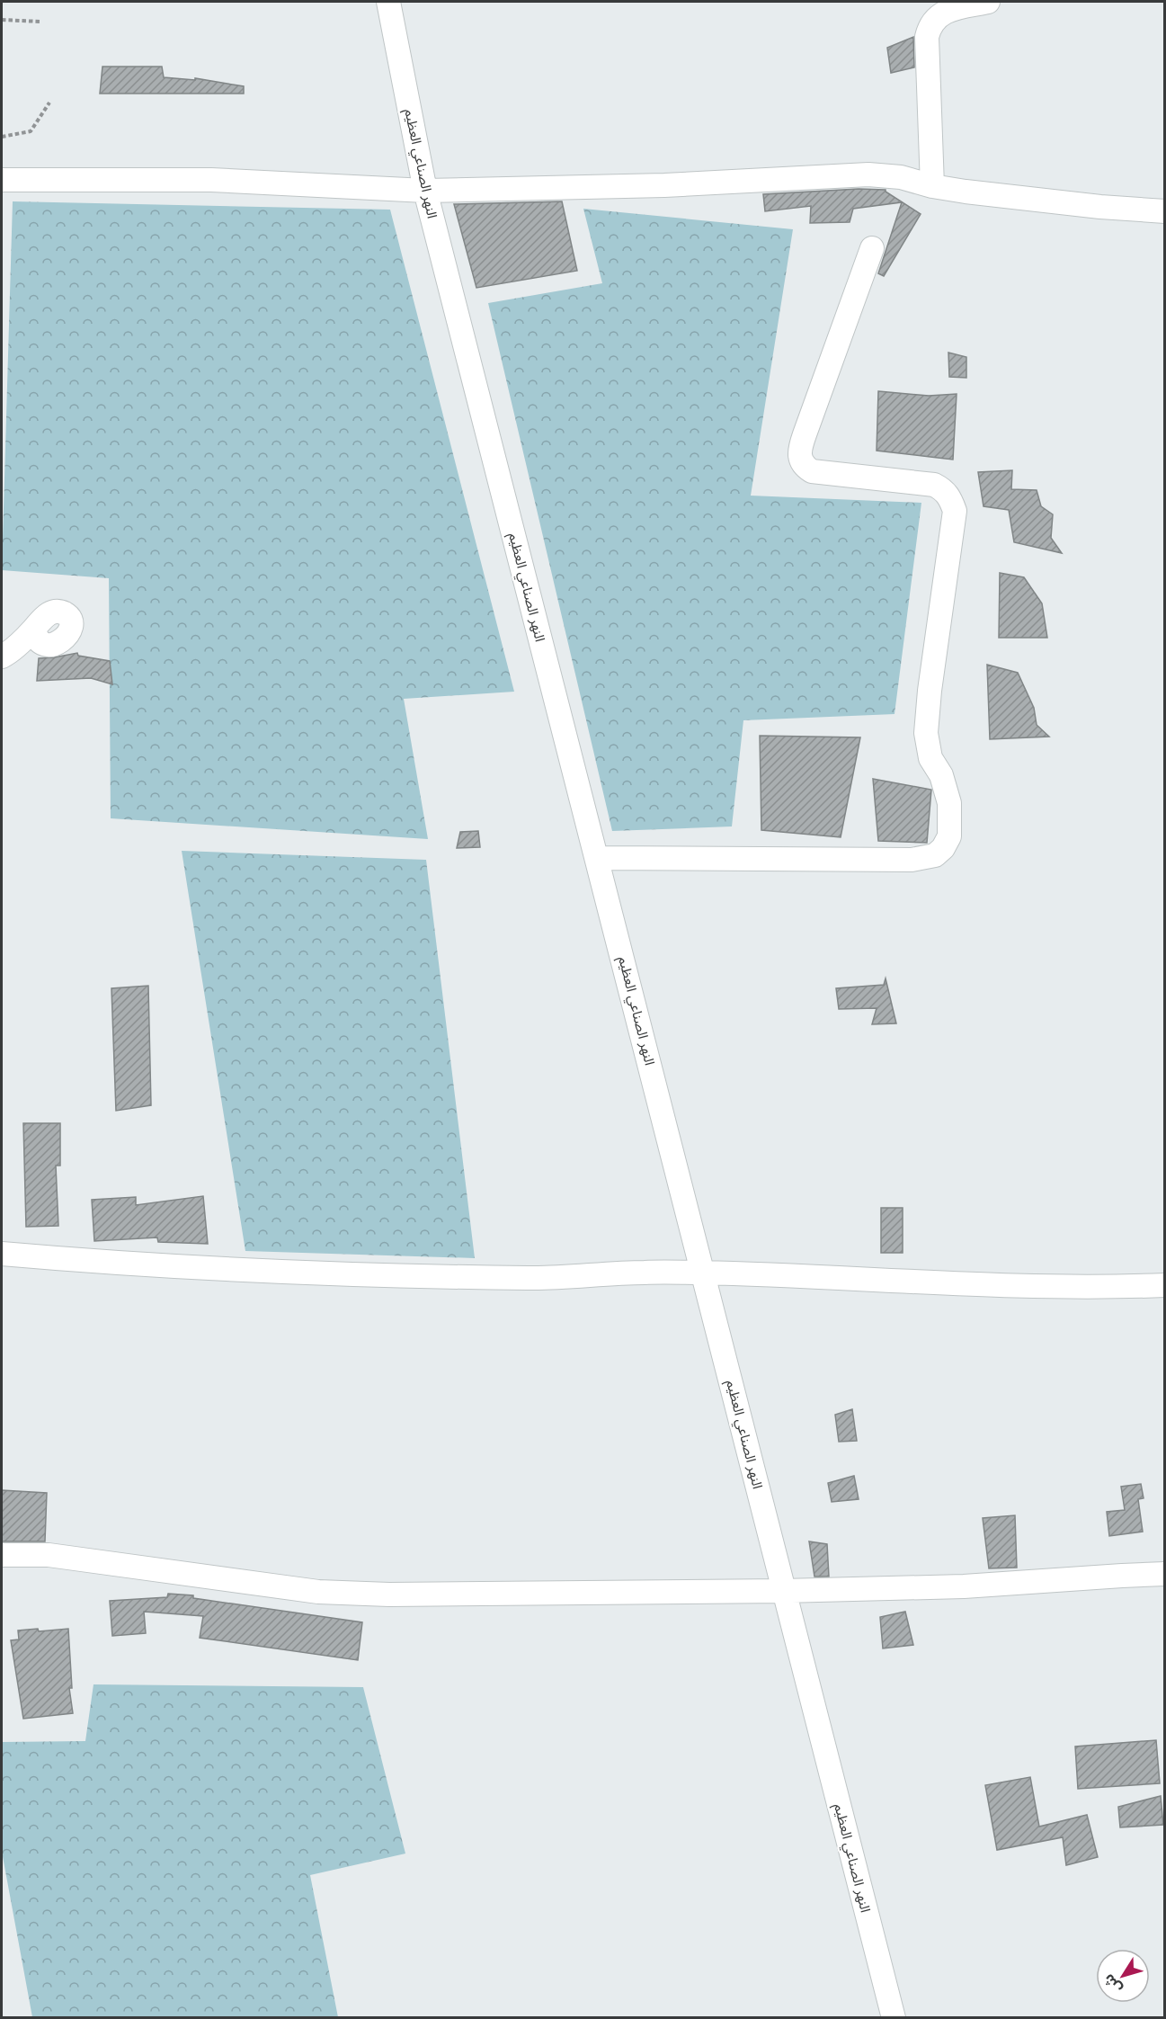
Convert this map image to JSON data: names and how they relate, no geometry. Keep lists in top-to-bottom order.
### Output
{
  "streets": {
    "street": ["النهر الصناعي العظيم"]
  },
  "north": "bottom left"
}
